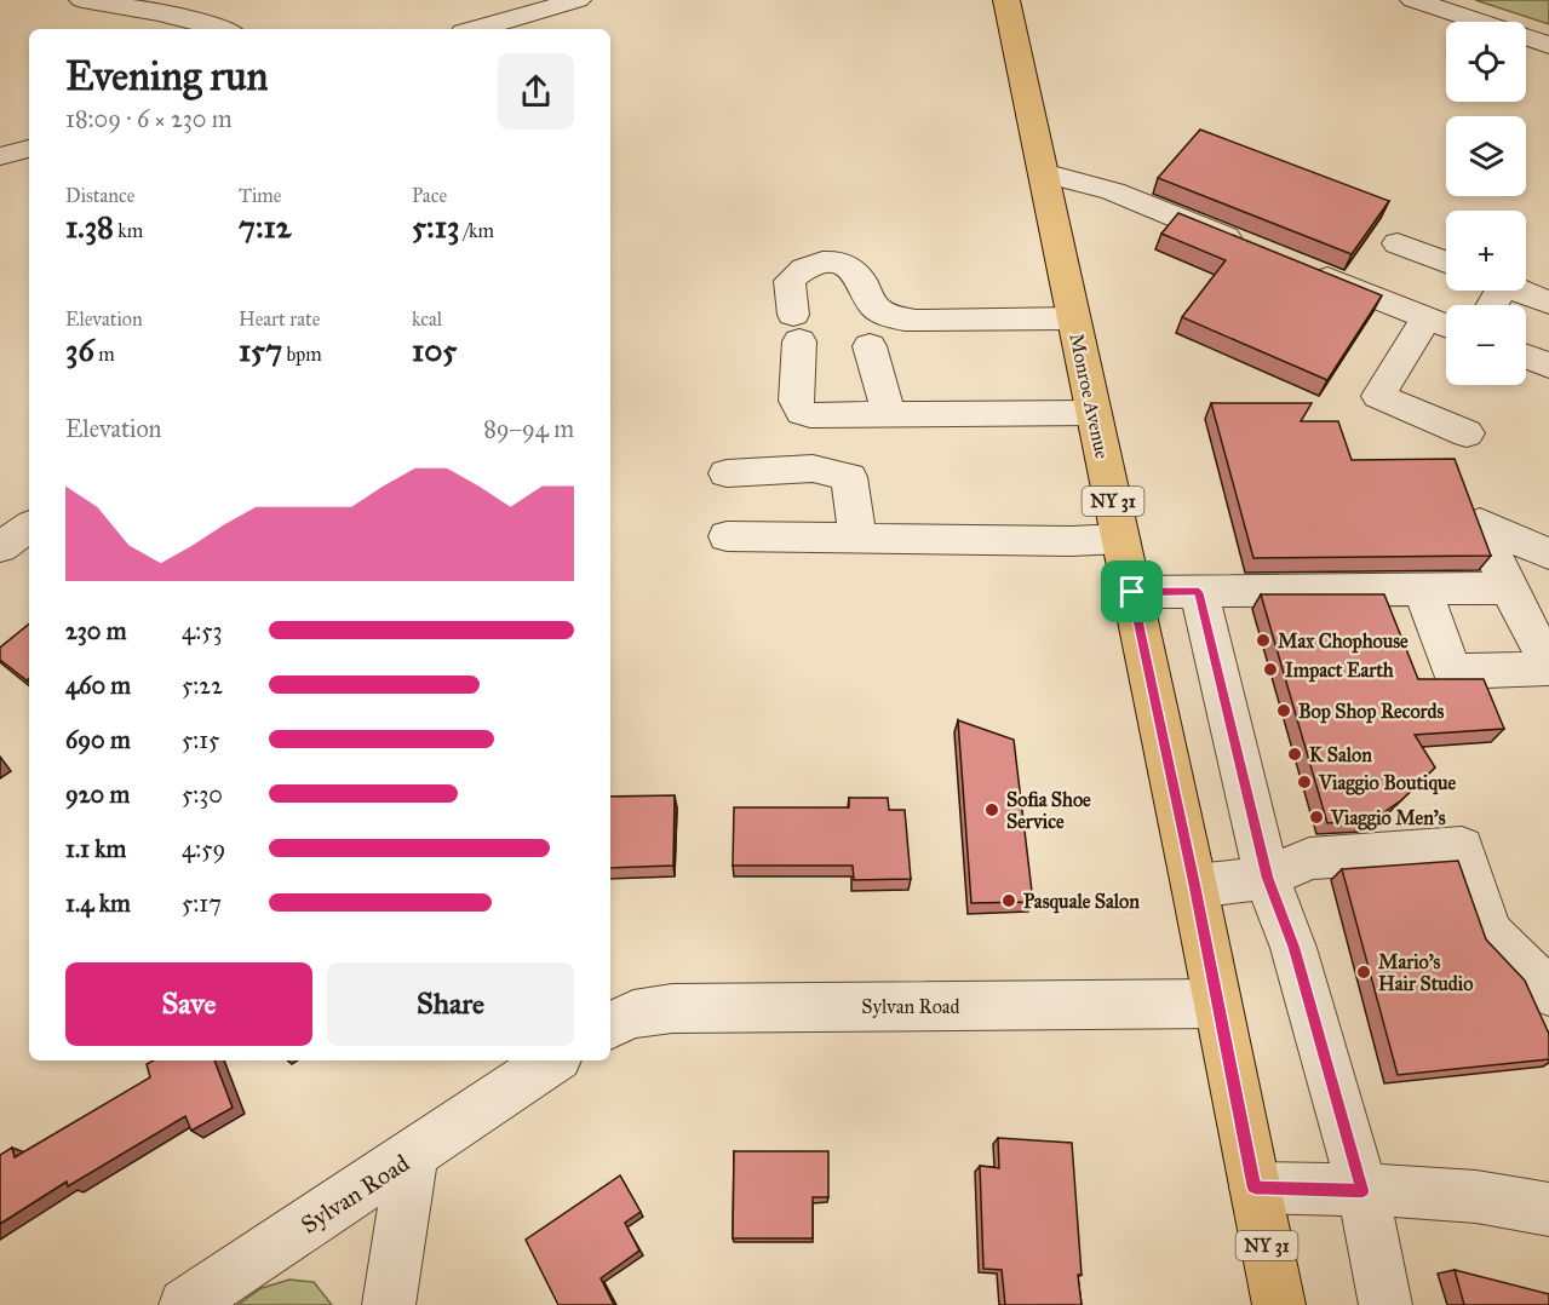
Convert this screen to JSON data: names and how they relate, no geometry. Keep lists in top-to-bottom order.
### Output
{
  "streets": {
    "main road": ["Monroe Avenue", "NY 31"],
    "street": ["Sylvan Road"]
  },
  "crossings": [
    ["Monroe Avenue", "Sylvan Road"]
  ],
  "places": [
    "Max Chophouse",
    "Impact Earth",
    "Bop Shop Records",
    "K Salon",
    "Viaggio Boutique",
    "Sofia Shoe Service",
    "Viaggio Men's",
    "Pasquale Salon",
    "Mario's Hair Studio"
  ],
  "page": {
    "map_buttons": ["+", "−"],
    "heading": ["Evening run", "18:09 · 6 × 230 m"],
    "stats": [
      ["Distance", "1.38 km"],
      ["Time", "7:12"],
      ["Pace", "5:13 /km"],
      ["Elevation", "36 m"],
      ["Heart rate", "157 bpm"],
      ["kcal", "105"]
    ],
    "chart": ["Elevation", "89–94 m"],
    "list": [
      {
        "name": "230 m",
        "note": "4:53"
      },
      {
        "name": "460 m",
        "note": "5:22"
      },
      {
        "name": "690 m",
        "note": "5:15"
      },
      {
        "name": "920 m",
        "note": "5:30"
      },
      {
        "name": "1.1 km",
        "note": "4:59"
      },
      {
        "name": "1.4 km",
        "note": "5:17"
      }
    ],
    "buttons": ["Save", "Share"]
  }
}
